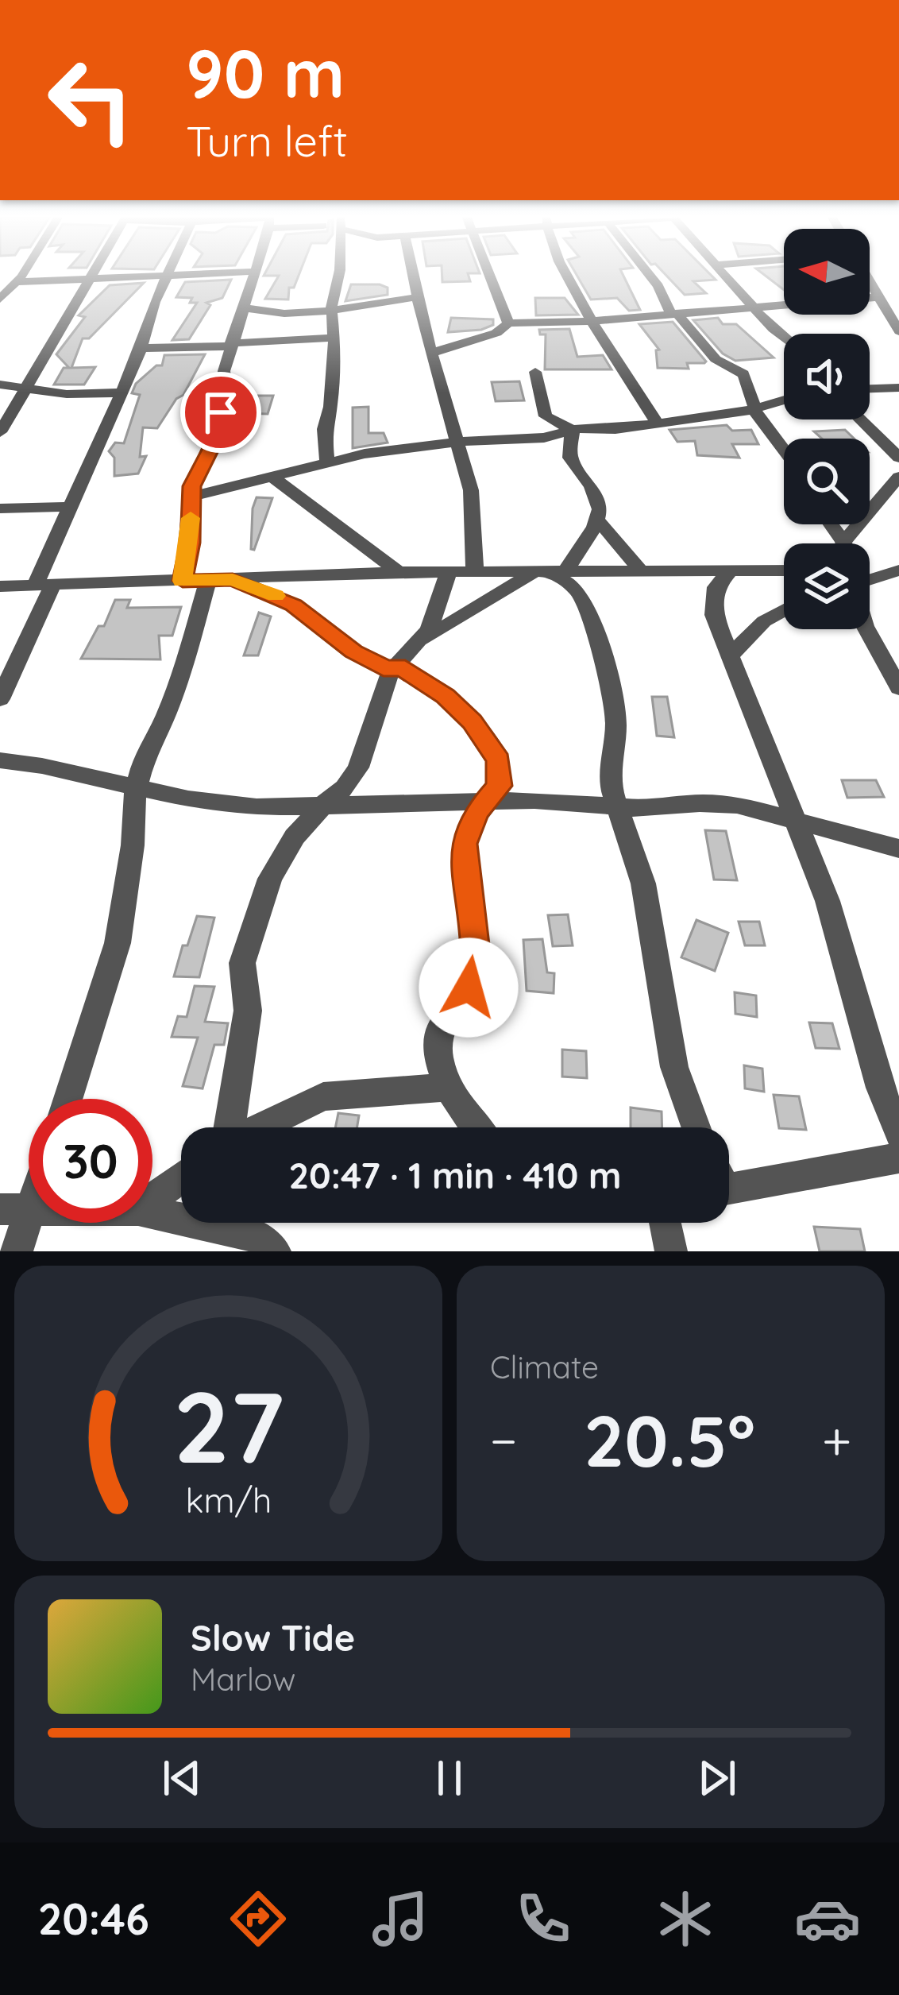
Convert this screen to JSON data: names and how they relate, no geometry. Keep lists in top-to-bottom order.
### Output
{
  "north": "left",
  "page": {
    "turn": ["90 m", "Turn left"],
    "limit": "30",
    "trip": "20:47 · 1 min · 410 m",
    "tile": "Climate",
    "heat": ["−", "20.5°", "+"],
    "song": ["Slow Tide", "Marlow"],
    "tabs": "20:46",
    "gauge": ["27", "km/h"]
  }
}
